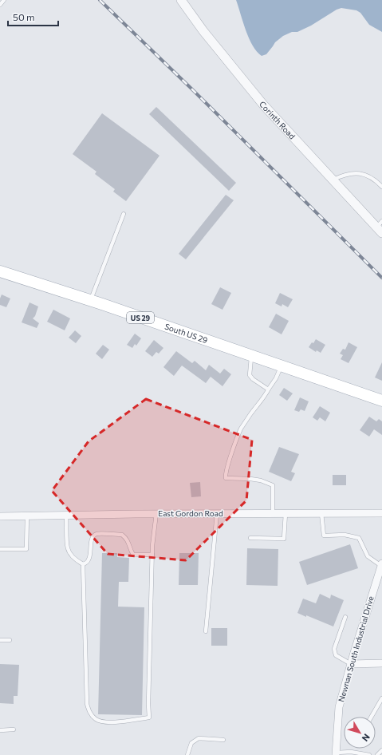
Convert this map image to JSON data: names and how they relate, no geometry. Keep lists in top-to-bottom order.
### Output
{
  "streets": {
    "main road": ["US 29", "South US 29"],
    "street": ["Corinth Road", "East Gordon Road", "Newnan South Industrial Drive"]
  },
  "crossings": [
    ["US 29", "South US 29"]
  ],
  "scale_bar": "50 m",
  "north": "bottom right"
}
